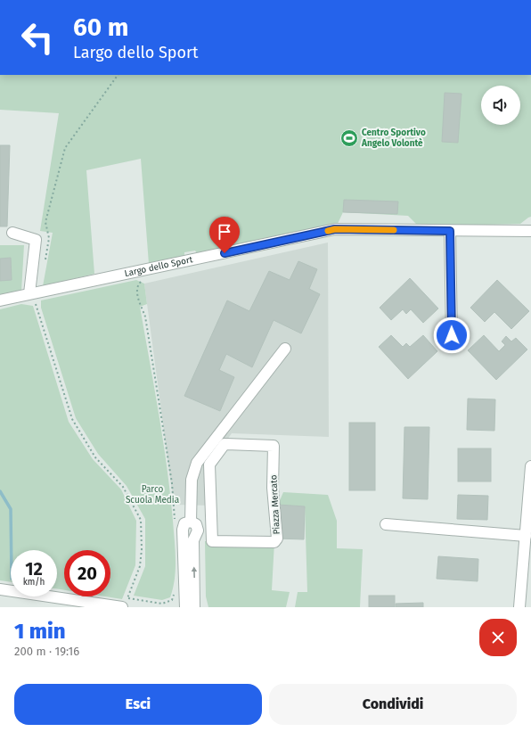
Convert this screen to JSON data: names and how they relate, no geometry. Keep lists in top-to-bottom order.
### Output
{
  "streets": {
    "street": ["Largo dello Sport", "Piazza Mercato"]
  },
  "parks": ["Parco Scuola Media"],
  "places": {
    "sports": ["Centro Sportivo Angelo Volontè"]
  },
  "page": {
    "turn": ["60 m", "Largo dello Sport"],
    "speed": "12 km/h",
    "limit": "20",
    "heading": ["1 min", "200 m · 19:16"],
    "buttons": ["Esci", "Condividi"]
  }
}
